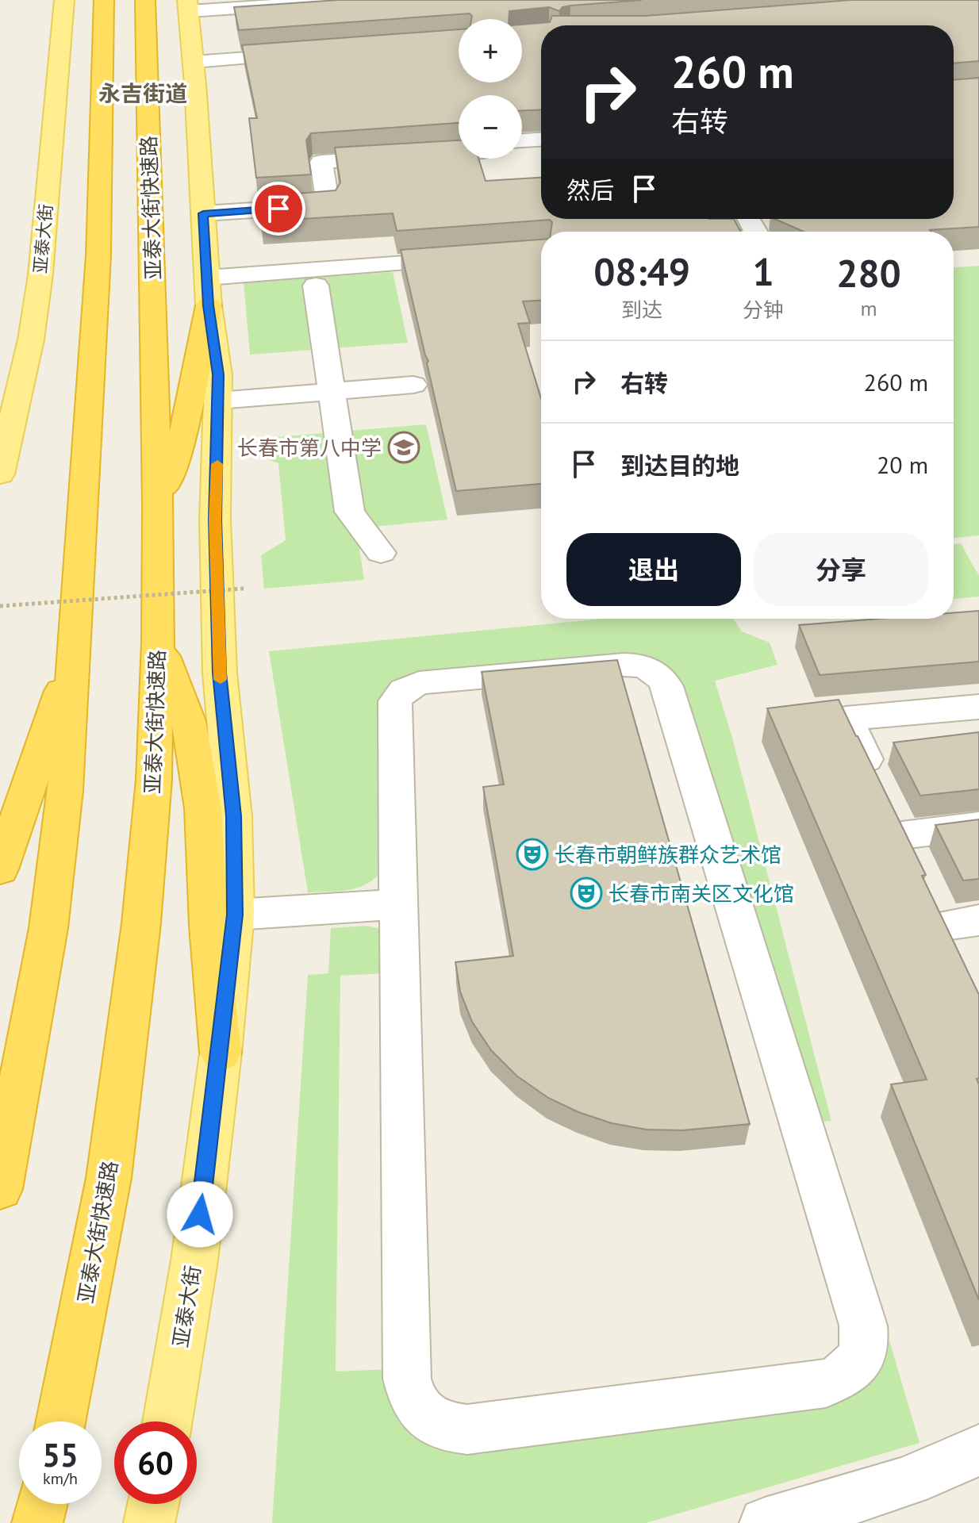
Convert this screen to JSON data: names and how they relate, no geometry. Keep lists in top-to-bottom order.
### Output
{
  "streets": {
    "highway": ["亚泰大街快速路"],
    "main road": ["亚泰大街"]
  },
  "districts": ["永吉街道"],
  "places": {
    "school or university": ["长春市第八中学"],
    "theatre": ["长春市朝鲜族群众艺术馆", "长春市南关区文化馆"]
  },
  "page": {
    "map_buttons": ["+", "−"],
    "turn": ["260 m", "右转"],
    "then": "然后",
    "eta": [
      "08:49",
      "到达",
      "1",
      "分钟",
      "280",
      "m"
    ],
    "list": [
      {
        "name": "右转",
        "value": "260 m"
      },
      {
        "name": "到达目的地",
        "value": "20 m"
      }
    ],
    "buttons": ["退出", "分享"],
    "speed": "55 km/h",
    "limit": "60"
  }
}
